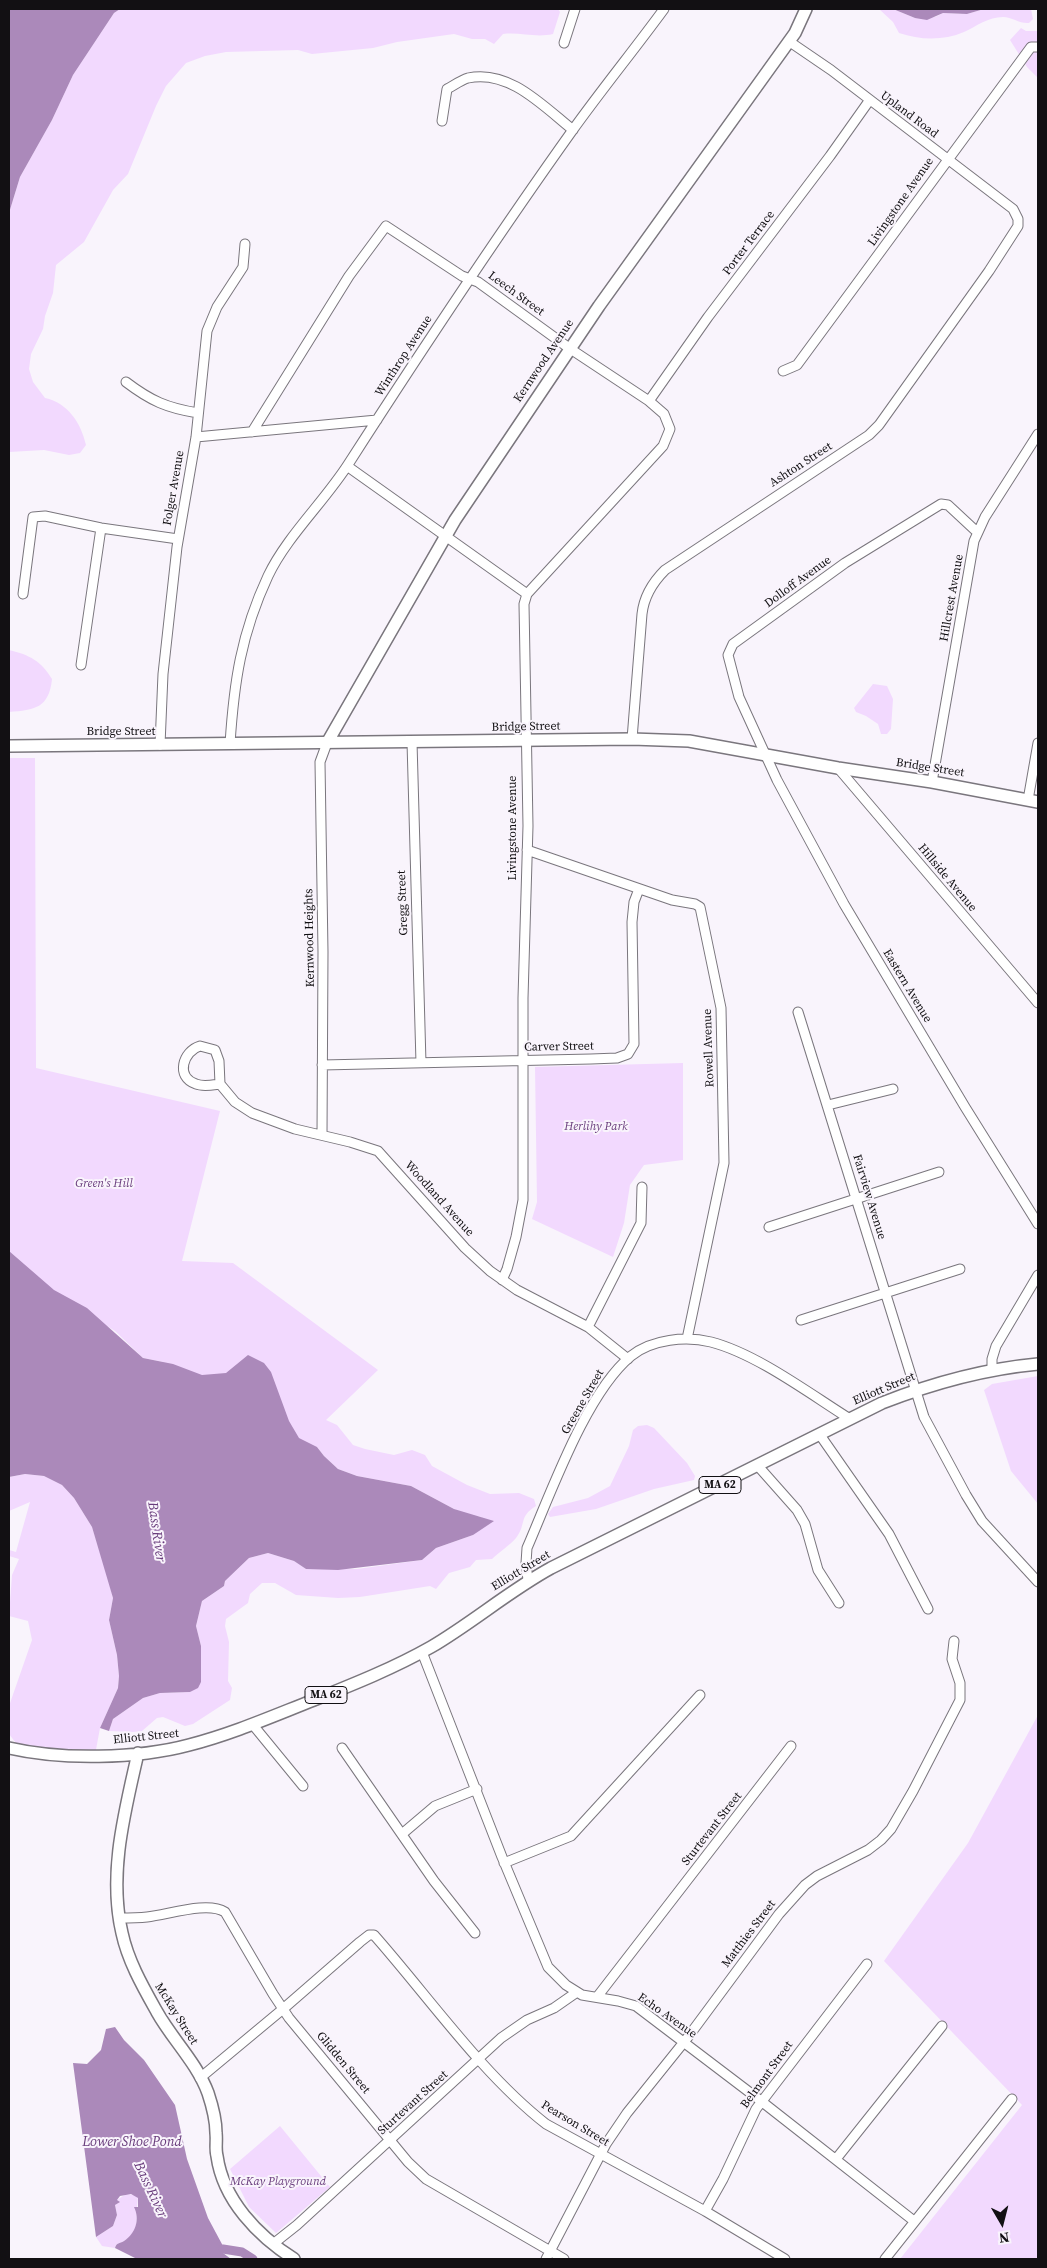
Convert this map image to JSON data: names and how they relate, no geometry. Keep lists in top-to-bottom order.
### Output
{
  "streets": {
    "main road": [
      "Kernwood Avenue",
      "Bridge Street",
      "Elliott Street",
      "MA 62",
      "McKay Street"
    ],
    "street": [
      "Upland Road",
      "Livingstone Avenue",
      "Porter Terrace",
      "Leech Street",
      "Winthrop Avenue",
      "Ashton Street",
      "Folger Avenue",
      "Dolloff Avenue",
      "Hillcrest Avenue",
      "Hillside Avenue",
      "Gregg Street",
      "Kernwood Heights",
      "Eastern Avenue",
      "Carver Street",
      "Rowell Avenue",
      "Fairview Avenue",
      "Woodland Avenue",
      "Greene Street",
      "Sturtevant Street",
      "Matthies Street",
      "Echo Avenue",
      "Glidden Street",
      "Belmont Street",
      "Pearson Street"
    ]
  },
  "crossings": [
    ["Upland Road", "Livingstone Avenue"],
    ["Upland Road", "Porter Terrace"],
    ["Upland Road", "Kernwood Avenue"],
    ["Upland Road", "Ashton Street"],
    ["Livingstone Avenue", "Leech Street"],
    ["Livingstone Avenue", "Bridge Street"],
    ["Livingstone Avenue", "Carver Street"],
    ["Livingstone Avenue", "Rowell Avenue"],
    ["Livingstone Avenue", "Woodland Avenue"],
    ["Porter Terrace", "Leech Street"],
    ["Leech Street", "Winthrop Avenue"],
    ["Leech Street", "Kernwood Avenue"],
    ["Winthrop Avenue", "Bridge Street"],
    ["Kernwood Avenue", "Bridge Street"],
    ["Kernwood Avenue", "Kernwood Heights"],
    ["Ashton Street", "Bridge Street"],
    ["Folger Avenue", "Bridge Street"],
    ["Dolloff Avenue", "Hillcrest Avenue"],
    ["Dolloff Avenue", "Bridge Street"],
    ["Dolloff Avenue", "Eastern Avenue"],
    ["Hillcrest Avenue", "Bridge Street"],
    ["Bridge Street", "Hillside Avenue"],
    ["Bridge Street", "Gregg Street"],
    ["Bridge Street", "Kernwood Heights"],
    ["Bridge Street", "Eastern Avenue"],
    ["Gregg Street", "Carver Street"],
    ["Kernwood Heights", "Carver Street"],
    ["Kernwood Heights", "Woodland Avenue"],
    ["Carver Street", "Rowell Avenue"],
    ["Rowell Avenue", "Greene Street"],
    ["Fairview Avenue", "Elliott Street"],
    ["Woodland Avenue", "Greene Street"],
    ["Elliott Street", "Greene Street"],
    ["Elliott Street", "McKay Street"],
    ["Elliott Street", "Echo Avenue"],
    ["Sturtevant Street", "McKay Street"],
    ["Sturtevant Street", "Echo Avenue"],
    ["Sturtevant Street", "Glidden Street"],
    ["Sturtevant Street", "Pearson Street"],
    ["Matthies Street", "Echo Avenue"],
    ["Matthies Street", "Glidden Street"],
    ["Matthies Street", "Pearson Street"],
    ["McKay Street", "Glidden Street"],
    ["Echo Avenue", "Belmont Street"],
    ["Glidden Street", "Pearson Street"],
    ["Belmont Street", "Pearson Street"]
  ],
  "water": ["Bass River", "Lower Shoe Pond"],
  "parks": ["Herlihy Park", "Green's Hill", "McKay Playground"],
  "north": "bottom"
}
